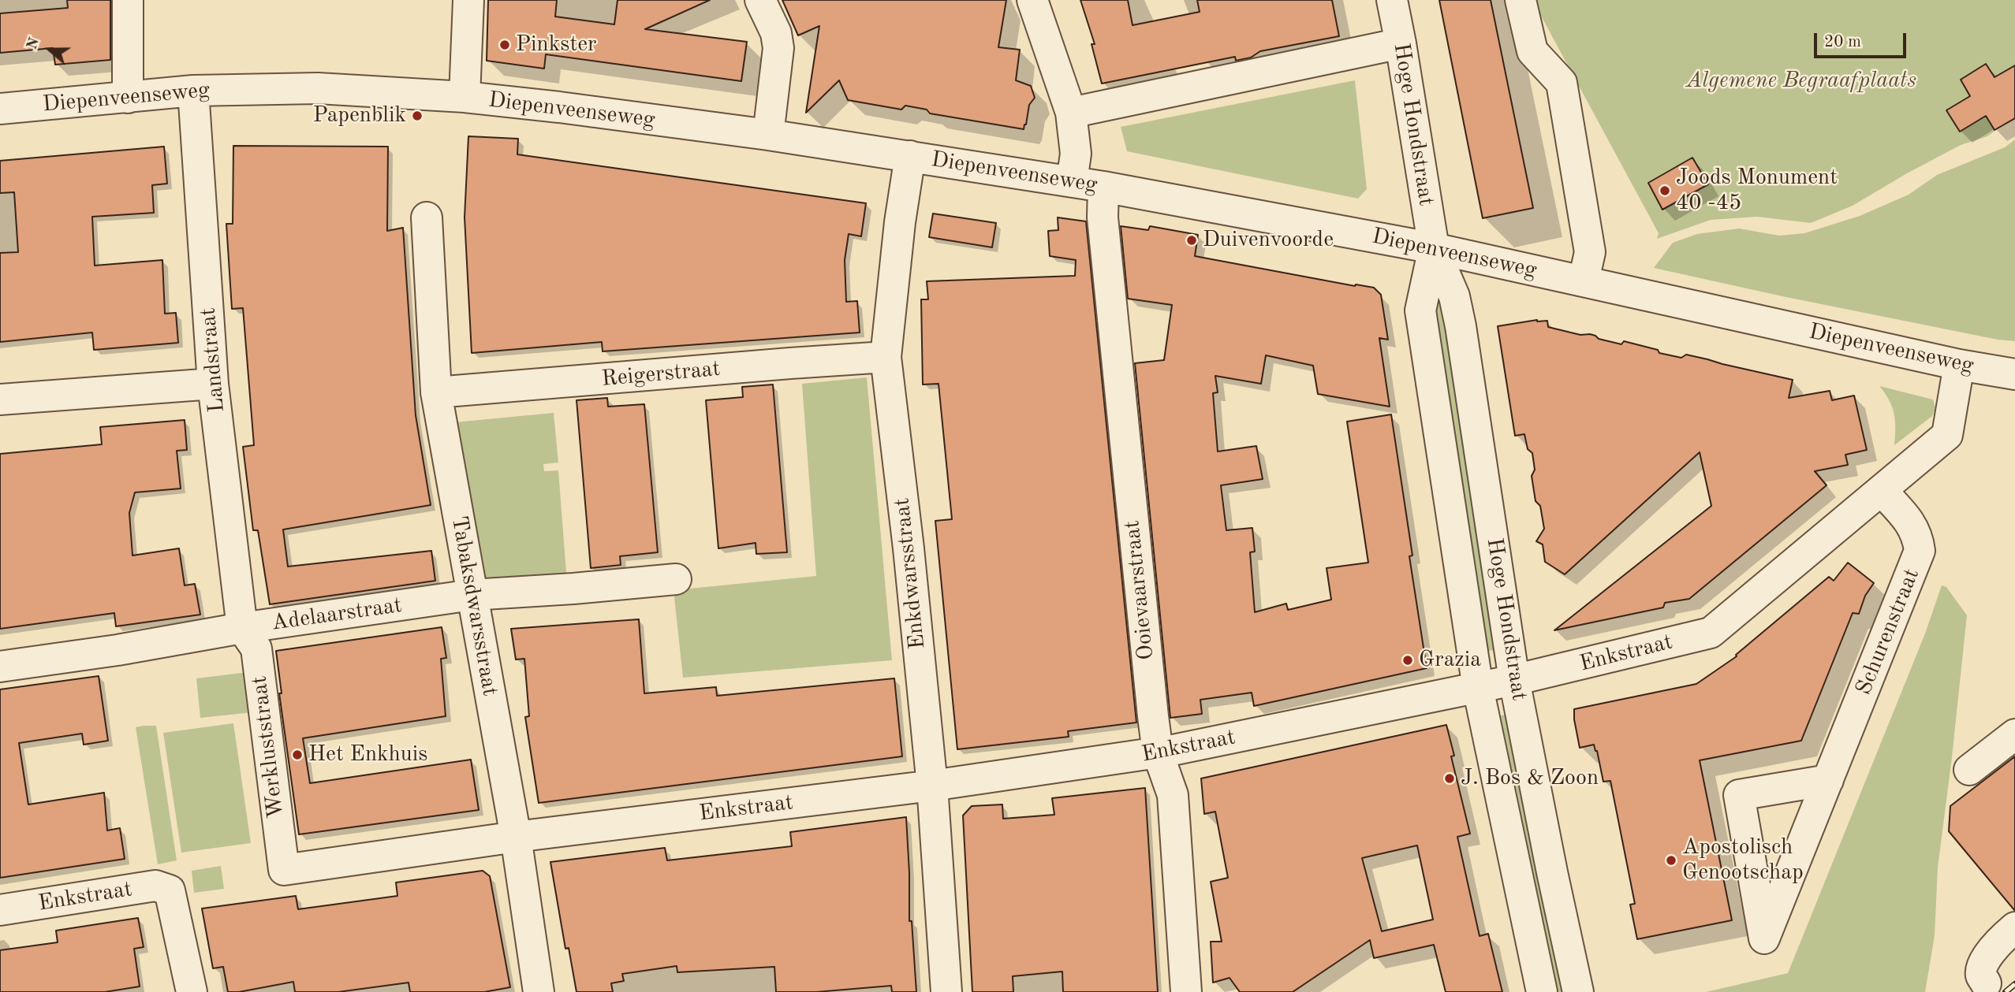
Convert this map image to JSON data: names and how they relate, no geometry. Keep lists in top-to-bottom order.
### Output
{
  "streets": {
    "street": [
      "Diepenveenseweg",
      "Hoge Hondstraat",
      "Landstraat",
      "Reigerstraat",
      "Enkdwarsstraat",
      "Ooievaarstraat",
      "Tabaksdwarsstraat",
      "Adelaarstraat",
      "Schurenstraat",
      "Enkstraat",
      "Werkluststraat"
    ]
  },
  "crossings": [
    ["Diepenveenseweg", "Hoge Hondstraat"],
    ["Diepenveenseweg", "Landstraat"],
    ["Diepenveenseweg", "Enkdwarsstraat"],
    ["Diepenveenseweg", "Ooievaarstraat"],
    ["Diepenveenseweg", "Enkstraat"],
    ["Hoge Hondstraat", "Enkstraat"],
    ["Landstraat", "Adelaarstraat"],
    ["Landstraat", "Werkluststraat"],
    ["Reigerstraat", "Enkdwarsstraat"],
    ["Reigerstraat", "Tabaksdwarsstraat"],
    ["Enkdwarsstraat", "Enkstraat"],
    ["Ooievaarstraat", "Enkstraat"],
    ["Tabaksdwarsstraat", "Adelaarstraat"],
    ["Tabaksdwarsstraat", "Enkstraat"],
    ["Adelaarstraat", "Werkluststraat"],
    ["Schurenstraat", "Enkstraat"],
    ["Enkstraat", "Werkluststraat"]
  ],
  "parks": ["Algemene Begraafplaats"],
  "places": [
    "Pinkster",
    "Papenblik",
    "Joods Monument 40 -45",
    "Duivenvoorde",
    "Grazia",
    "Het Enkhuis",
    "J. Bos & Zoon",
    "Apostolisch Genootschap"
  ],
  "scale_bar": "20 m",
  "north": "left"
}
